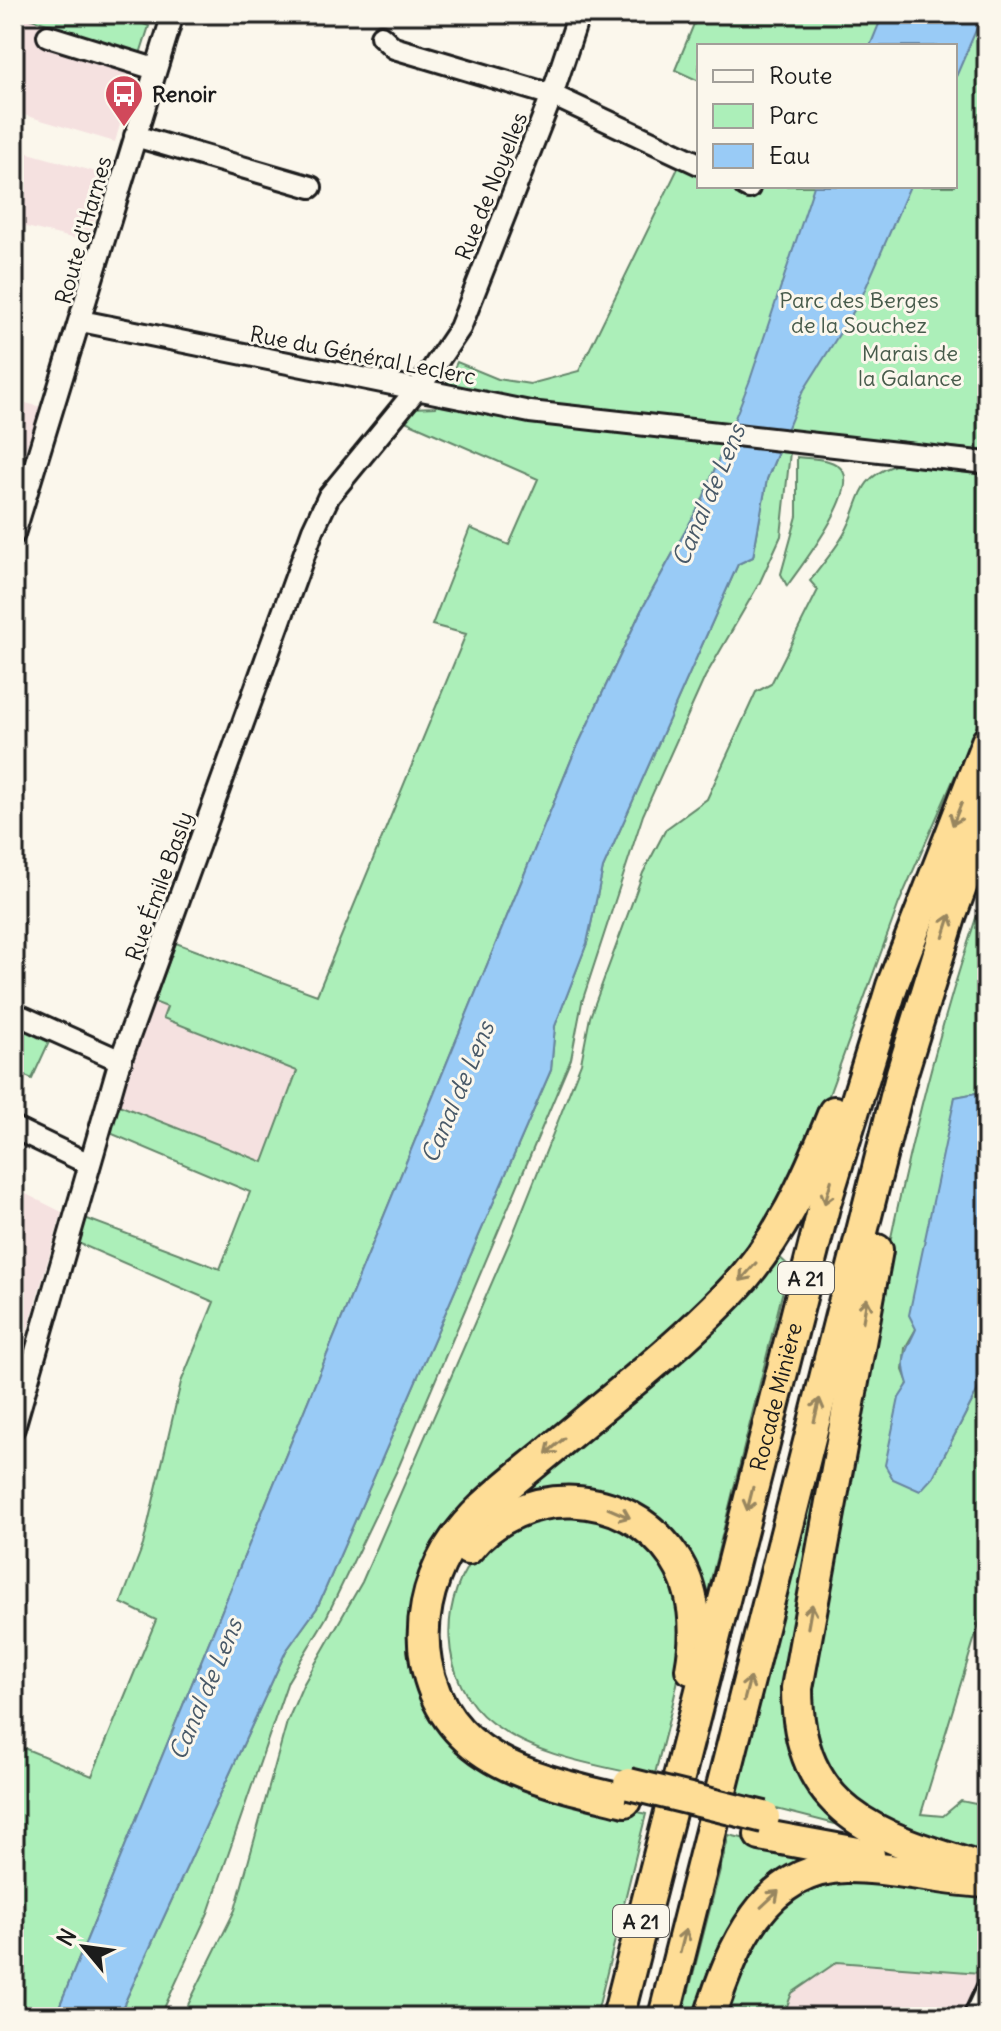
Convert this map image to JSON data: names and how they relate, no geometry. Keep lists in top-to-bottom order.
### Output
{
  "streets": {
    "highway": ["A 21", "Rocade Minière"],
    "street": [
      "Rue de Noyelles",
      "Route d'Harnes",
      "Rue du Général Leclerc",
      "Rue Émile Basly"
    ]
  },
  "crossings": [
    ["Rue de Noyelles", "Rue du Général Leclerc"],
    ["Rue de Noyelles", "Rue Émile Basly"],
    ["Route d'Harnes", "Rue du Général Leclerc"],
    ["Rue du Général Leclerc", "Rue Émile Basly"]
  ],
  "water": ["Canal de Lens"],
  "parks": ["Parc des Berges de la Souchez", "Marais de la Galance"],
  "places": {
    "bus stop": ["Renoir"]
  },
  "legend": ["Route", "Parc", "Eau"],
  "north": "top left"
}
